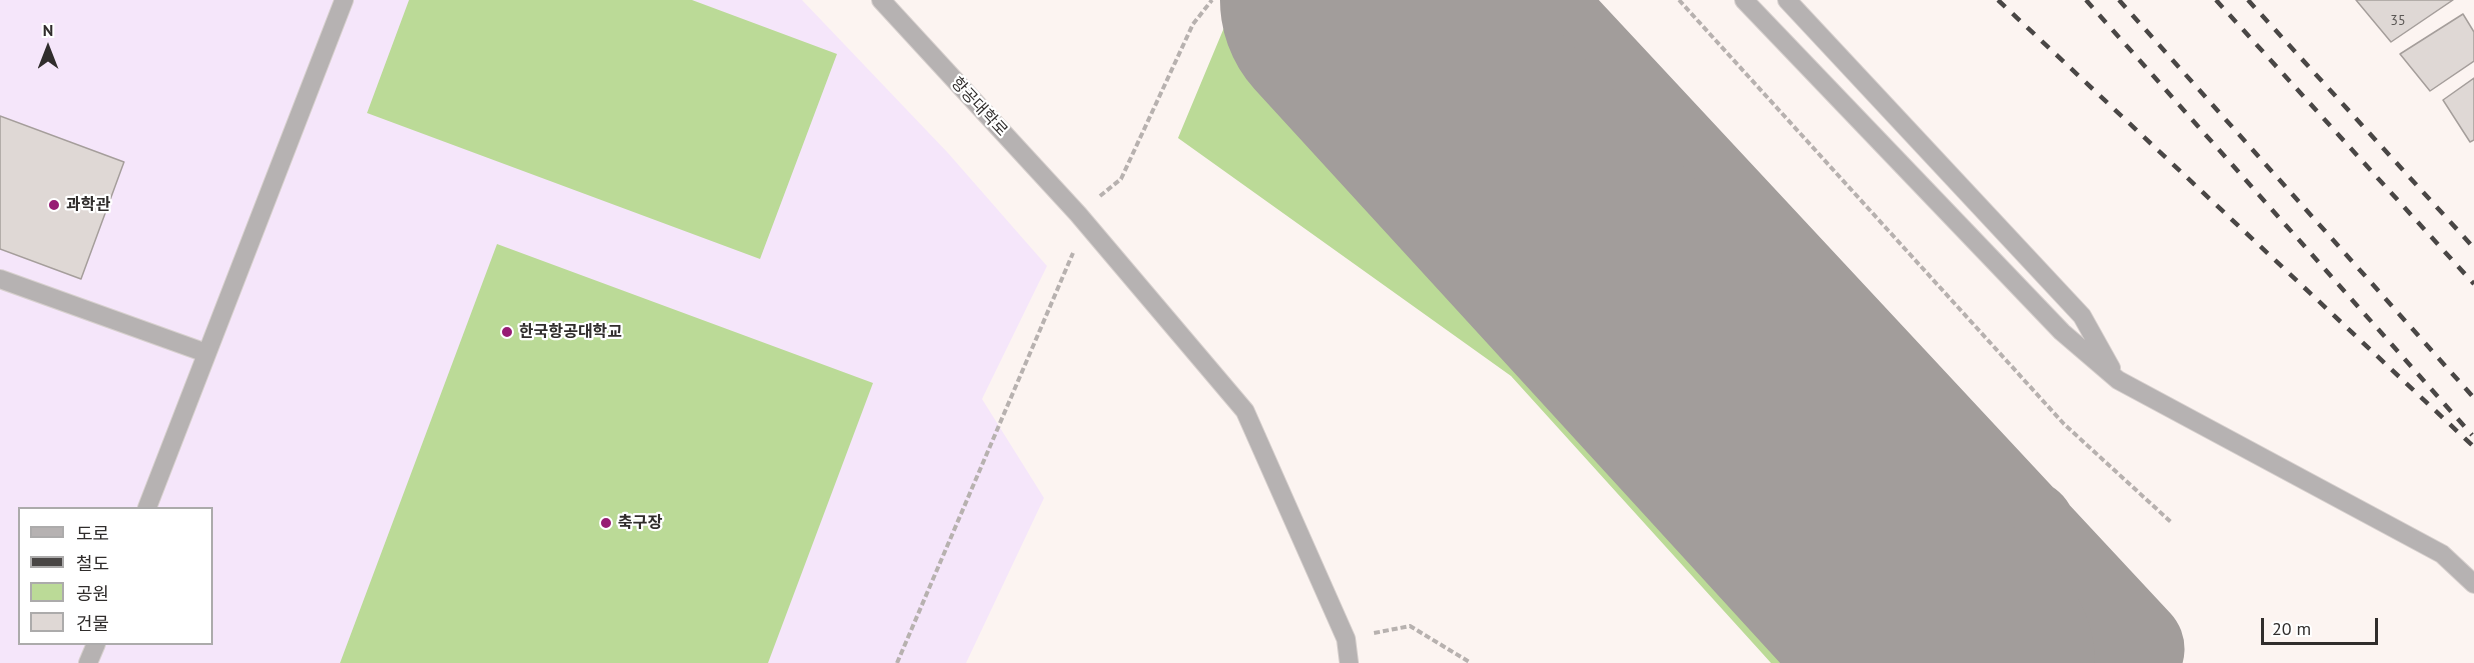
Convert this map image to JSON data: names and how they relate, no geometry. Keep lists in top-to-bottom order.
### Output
{
  "streets": {
    "street": ["항공대학로"]
  },
  "places": ["과학관", "한국항공대학교", "축구장"],
  "house_numbers": ["35"],
  "legend": [
    "도로",
    "철도",
    "공원",
    "건물"
  ],
  "scale_bar": "20 m",
  "north": "top"
}
